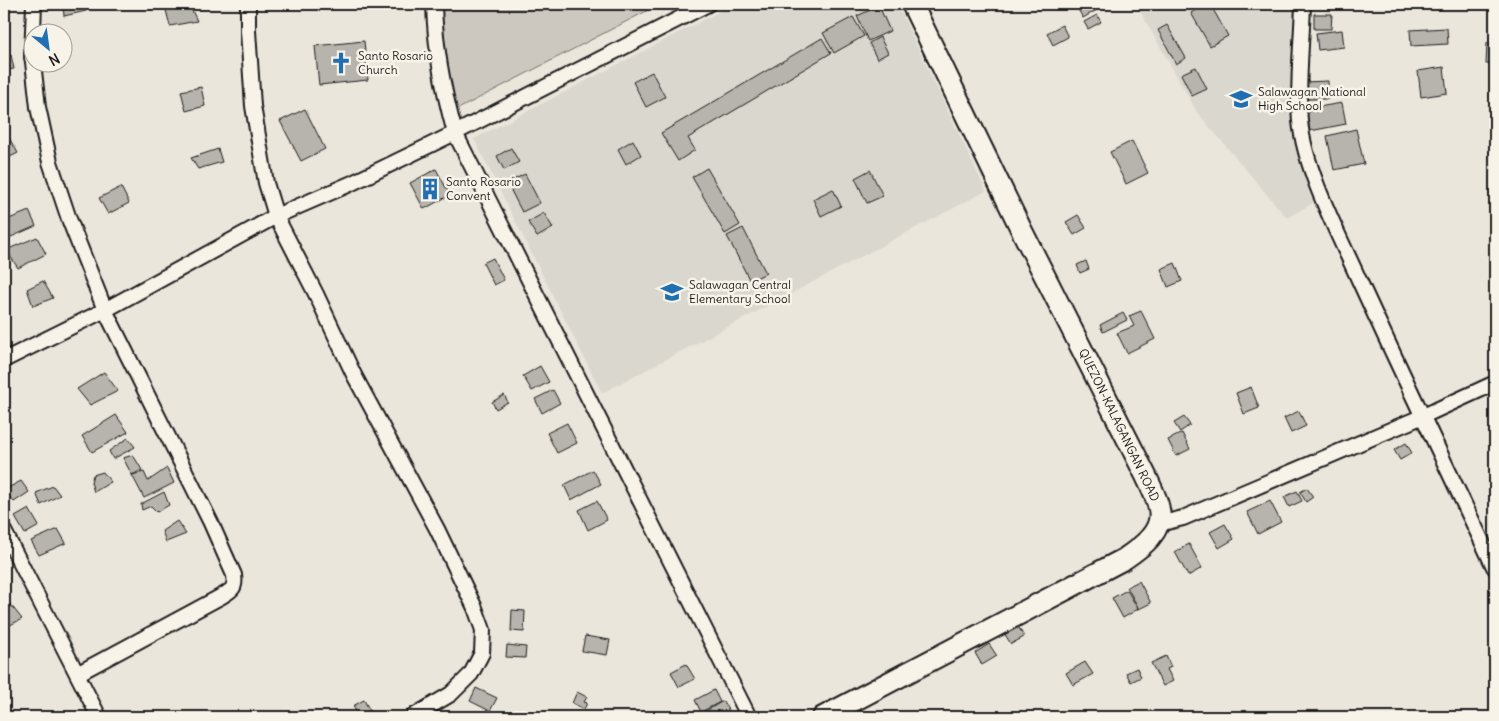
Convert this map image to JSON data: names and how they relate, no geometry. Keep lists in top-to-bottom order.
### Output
{
  "streets": {
    "main road": ["QUEZON-KALAGANGAN ROAD"]
  },
  "places": {
    "church": ["Santo Rosario Church"],
    "school or university": ["Salawagan National High School", "Salawagan Central Elementary School"],
    "building": ["Santo Rosario Convent"]
  },
  "north": "bottom right"
}
